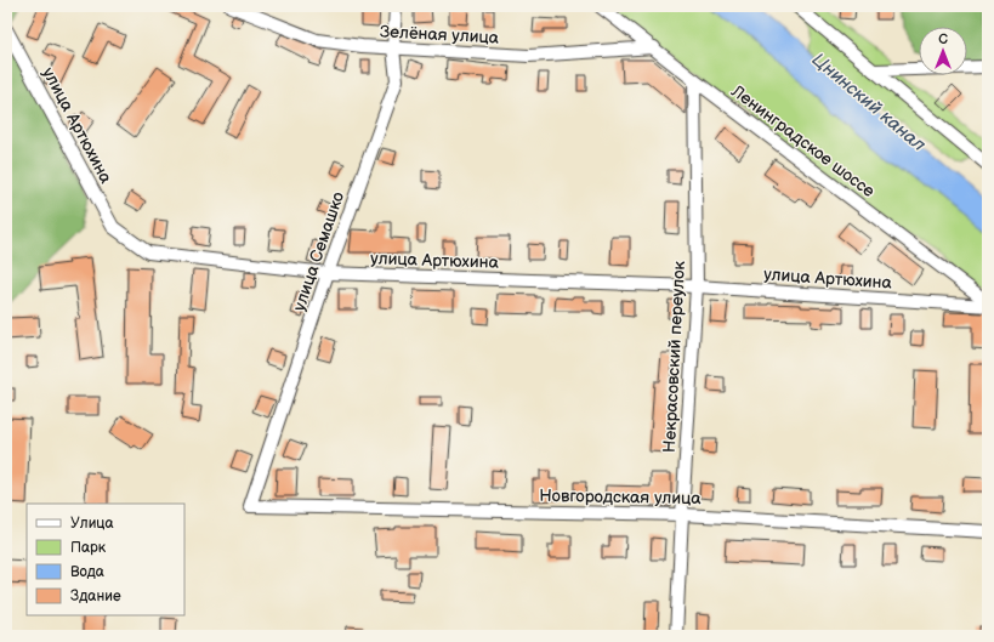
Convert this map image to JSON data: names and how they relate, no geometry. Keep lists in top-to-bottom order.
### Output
{
  "streets": {
    "street": [
      "Зелёная улица",
      "улица Артюхина",
      "Ленинградское шоссе",
      "улица Семашко",
      "Некрасовский переулок",
      "Новгородская улица"
    ]
  },
  "crossings": [
    ["Зелёная улица", "Ленинградское шоссе"],
    ["Зелёная улица", "улица Семашко"],
    ["улица Артюхина", "улица Семашко"],
    ["улица Артюхина", "Некрасовский переулок"],
    ["Ленинградское шоссе", "Некрасовский переулок"],
    ["улица Семашко", "Новгородская улица"],
    ["Некрасовский переулок", "Новгородская улица"]
  ],
  "water": ["Цнинский канал"],
  "legend": [
    "Улица",
    "Парк",
    "Вода",
    "Здание"
  ],
  "north": "top"
}
